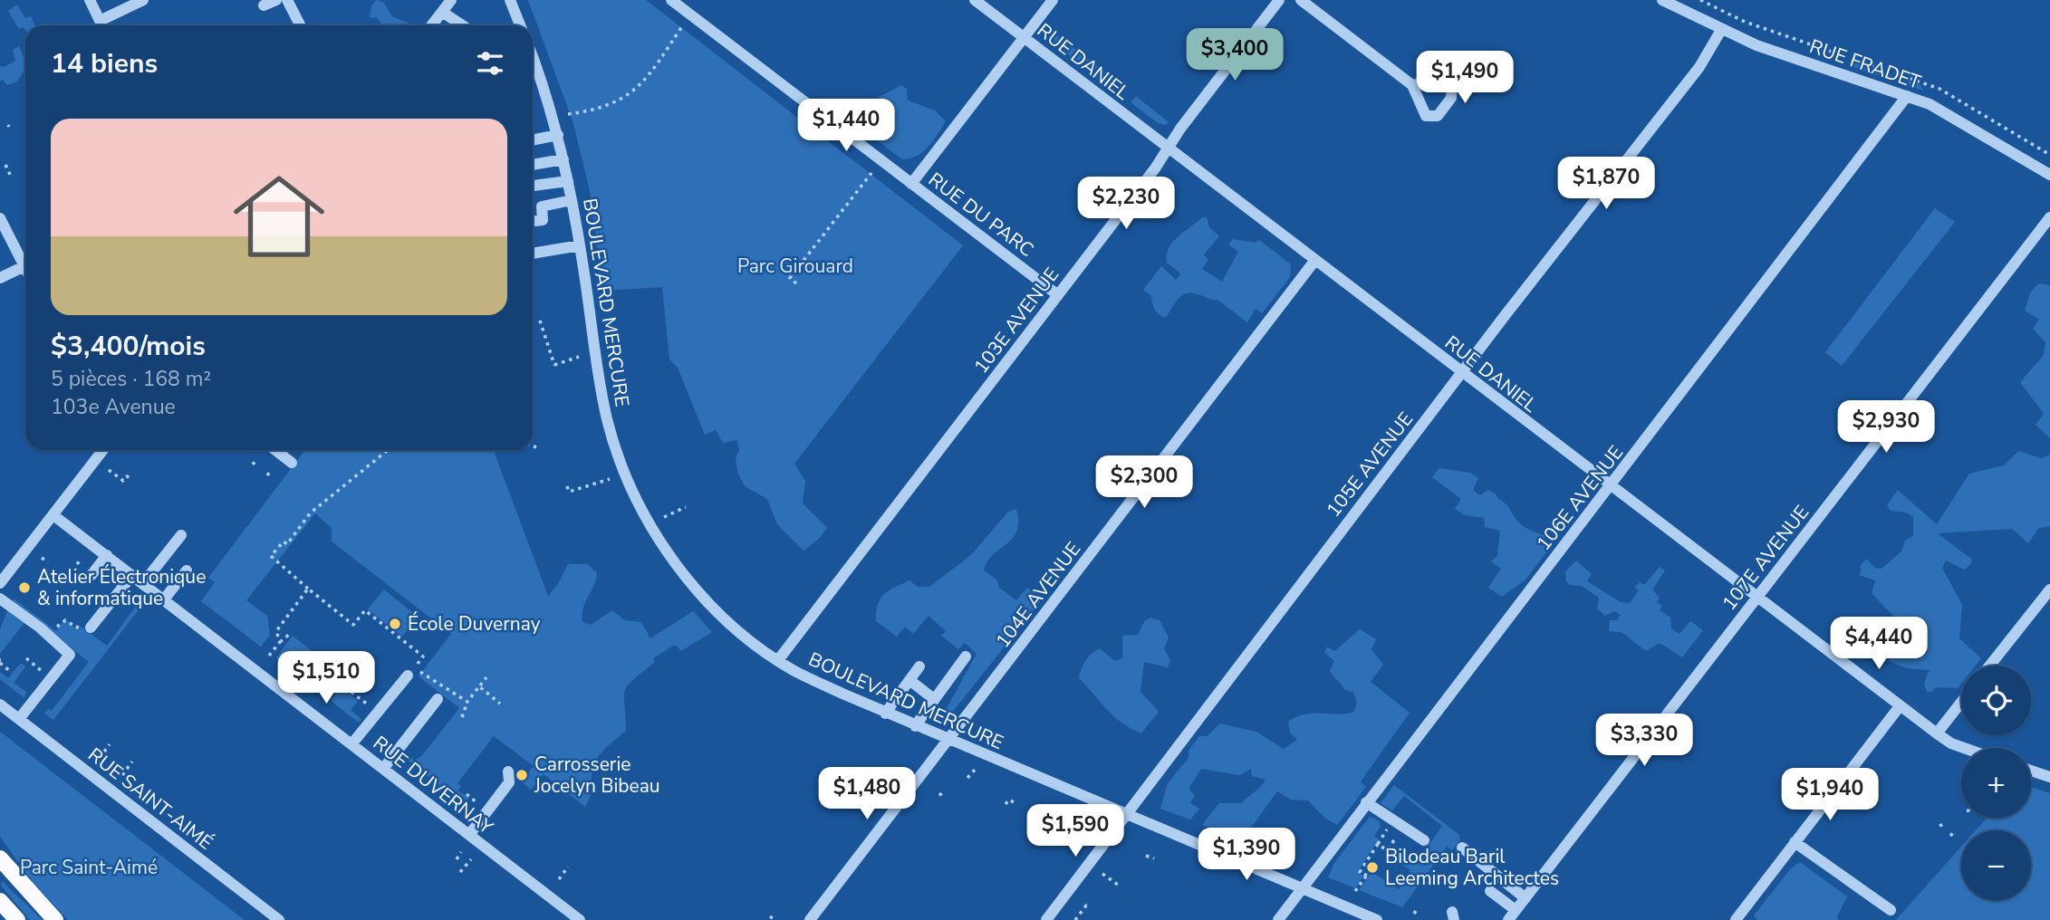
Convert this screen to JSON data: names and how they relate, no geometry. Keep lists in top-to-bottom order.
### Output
{
  "streets": {
    "street": [
      "RUE DANIEL",
      "RUE FRADET",
      "RUE DU PARC",
      "BOULEVARD MERCURE",
      "103E AVENUE",
      "105E AVENUE",
      "106E AVENUE",
      "107E AVENUE",
      "104E AVENUE",
      "RUE DUVERNAY",
      "RUE SAINT-AIMÉ"
    ]
  },
  "crossings": [
    ["RUE DANIEL", "103E AVENUE"],
    ["RUE DANIEL", "105E AVENUE"],
    ["RUE DANIEL", "106E AVENUE"],
    ["RUE DANIEL", "107E AVENUE"],
    ["RUE DANIEL", "104E AVENUE"],
    ["RUE FRADET", "105E AVENUE"],
    ["RUE FRADET", "106E AVENUE"],
    ["RUE DU PARC", "103E AVENUE"],
    ["BOULEVARD MERCURE", "103E AVENUE"],
    ["BOULEVARD MERCURE", "105E AVENUE"],
    ["BOULEVARD MERCURE", "106E AVENUE"],
    ["BOULEVARD MERCURE", "104E AVENUE"]
  ],
  "parks": ["Parc Girouard", "Parc Saint-Aimé"],
  "places": [
    "Atelier Électronique & informatique",
    "École Duvernay",
    "Carrosserie Jocelyn Bibeau",
    "Bilodeau Baril Leeming Architectes"
  ],
  "page": {
    "heading": "14 biens",
    "price": [
      "$3,400",
      "$1,490",
      "$1,440",
      "$1,870",
      "$2,230",
      "$2,930",
      "$2,300",
      "$4,440",
      "$1,510",
      "$3,330",
      "$1,480",
      "$1,940",
      "$1,590",
      "$1,390"
    ],
    "list": [
      {
        "name": "$3,400/mois",
        "note": "5 pièces · 168 m² · 103e Avenue"
      }
    ],
    "map_buttons": ["+", "−"]
  }
}
